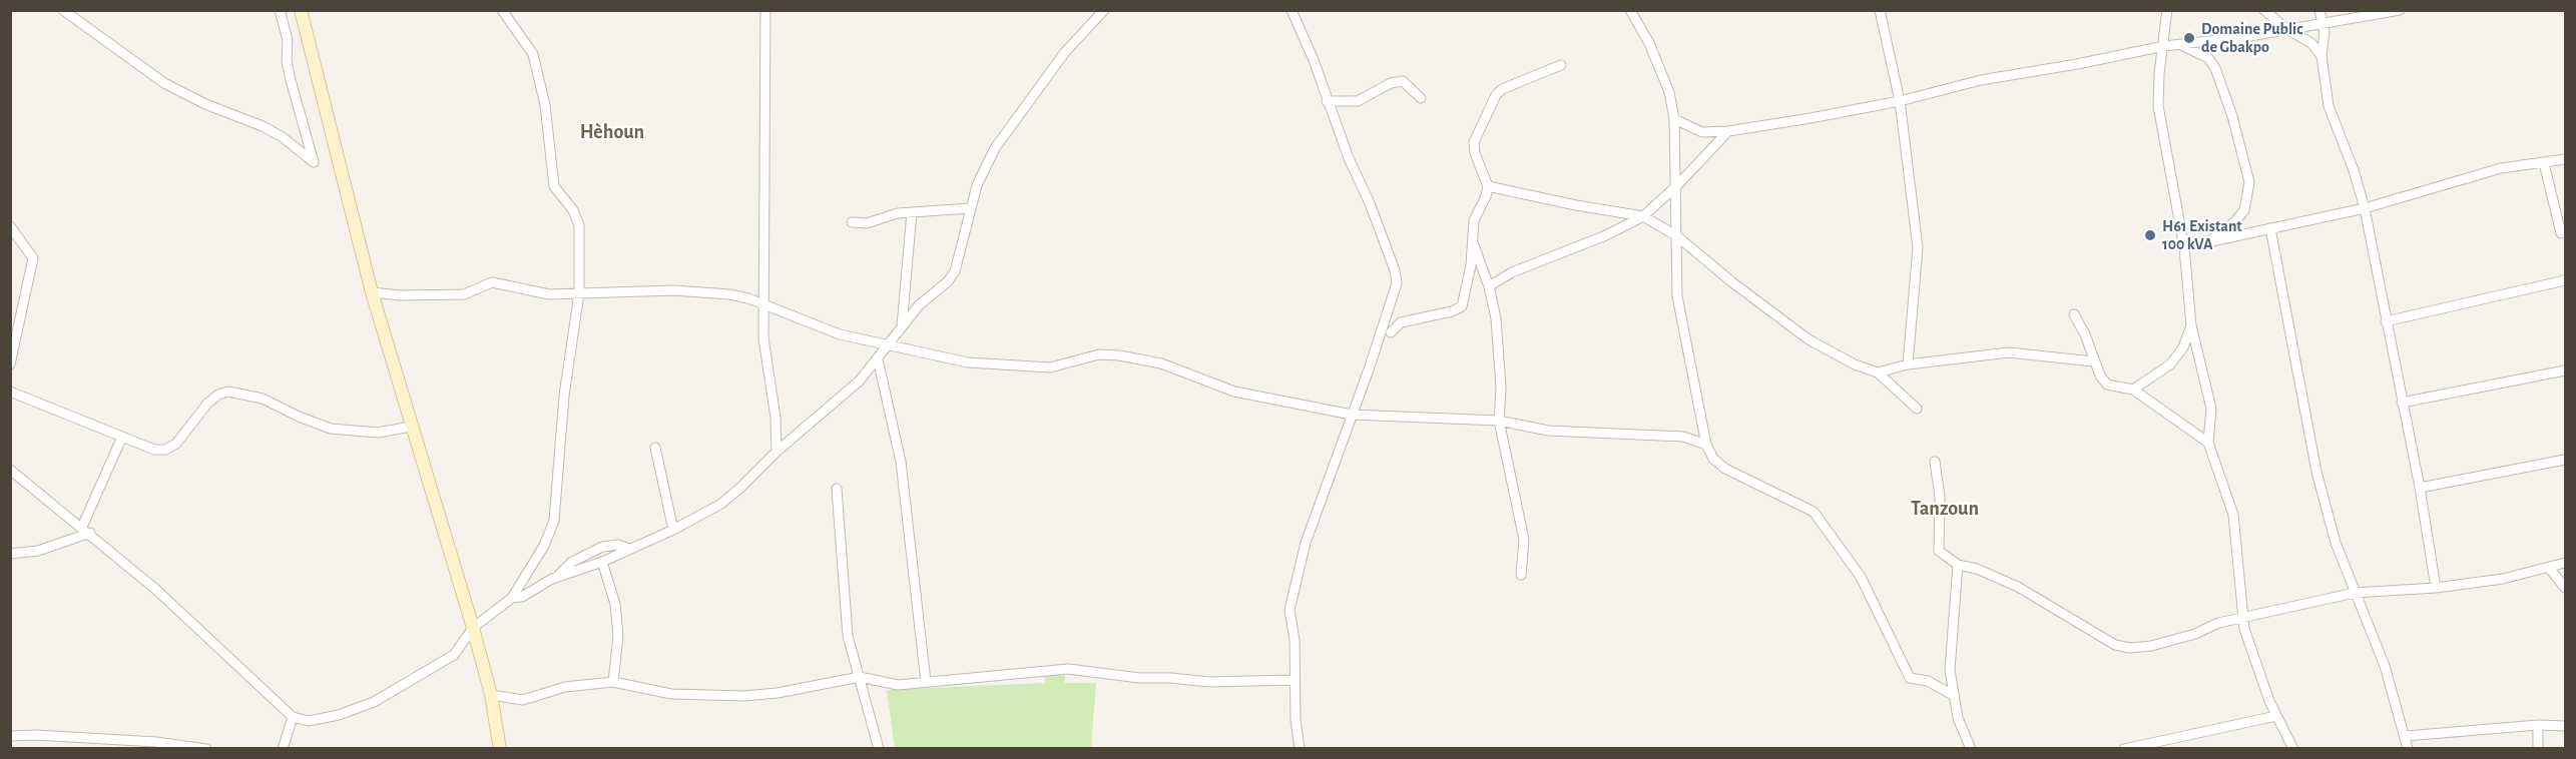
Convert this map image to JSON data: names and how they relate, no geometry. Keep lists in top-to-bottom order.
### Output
{
  "districts": ["Hèhoun", "Tanzoun"],
  "places": ["Domaine Public de Gbakpo", "H61 Existant 100 kVA"]
}
